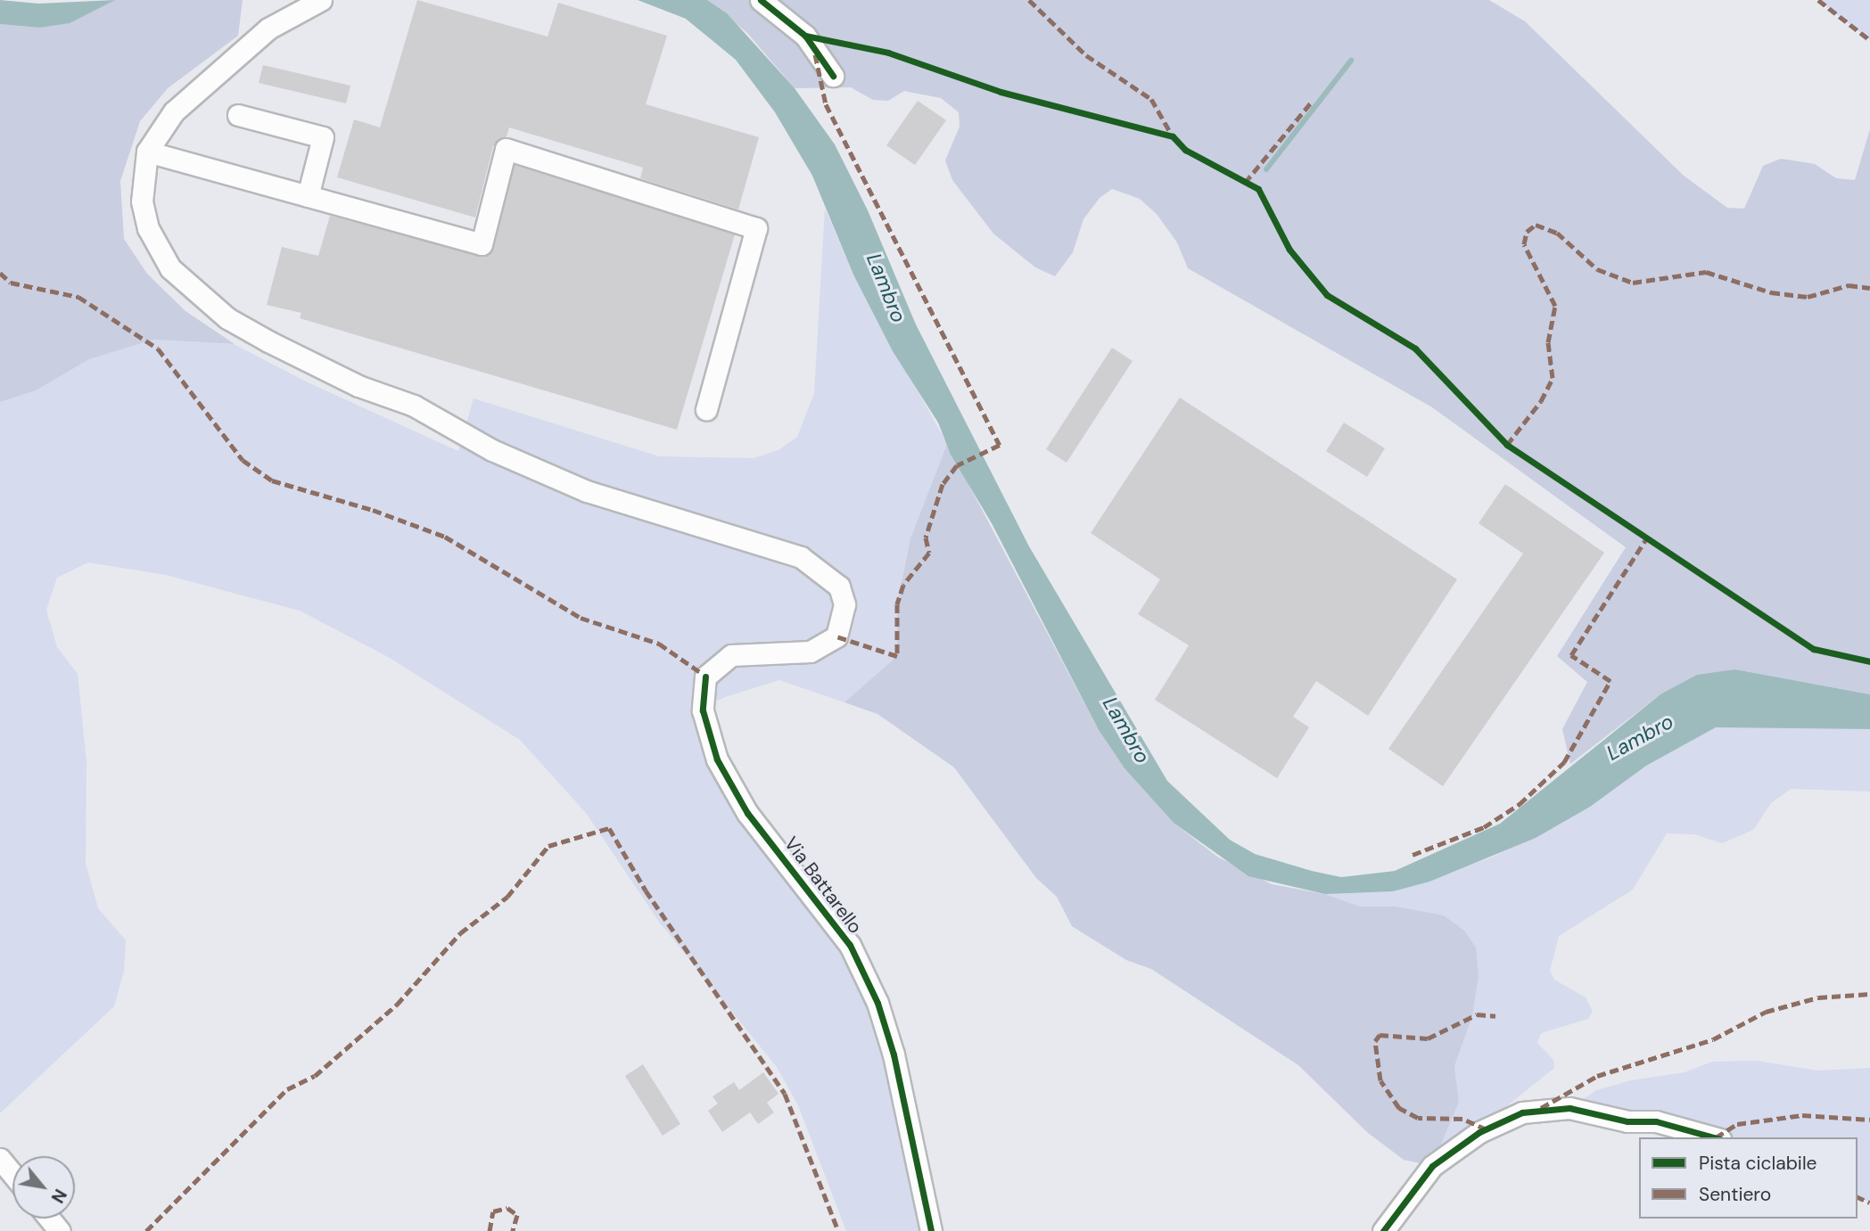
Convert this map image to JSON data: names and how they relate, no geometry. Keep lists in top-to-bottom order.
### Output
{
  "streets": {
    "street": ["Via Battarello"]
  },
  "water": ["Lambro"],
  "legend": ["Pista ciclabile", "Sentiero"],
  "north": "bottom right"
}
